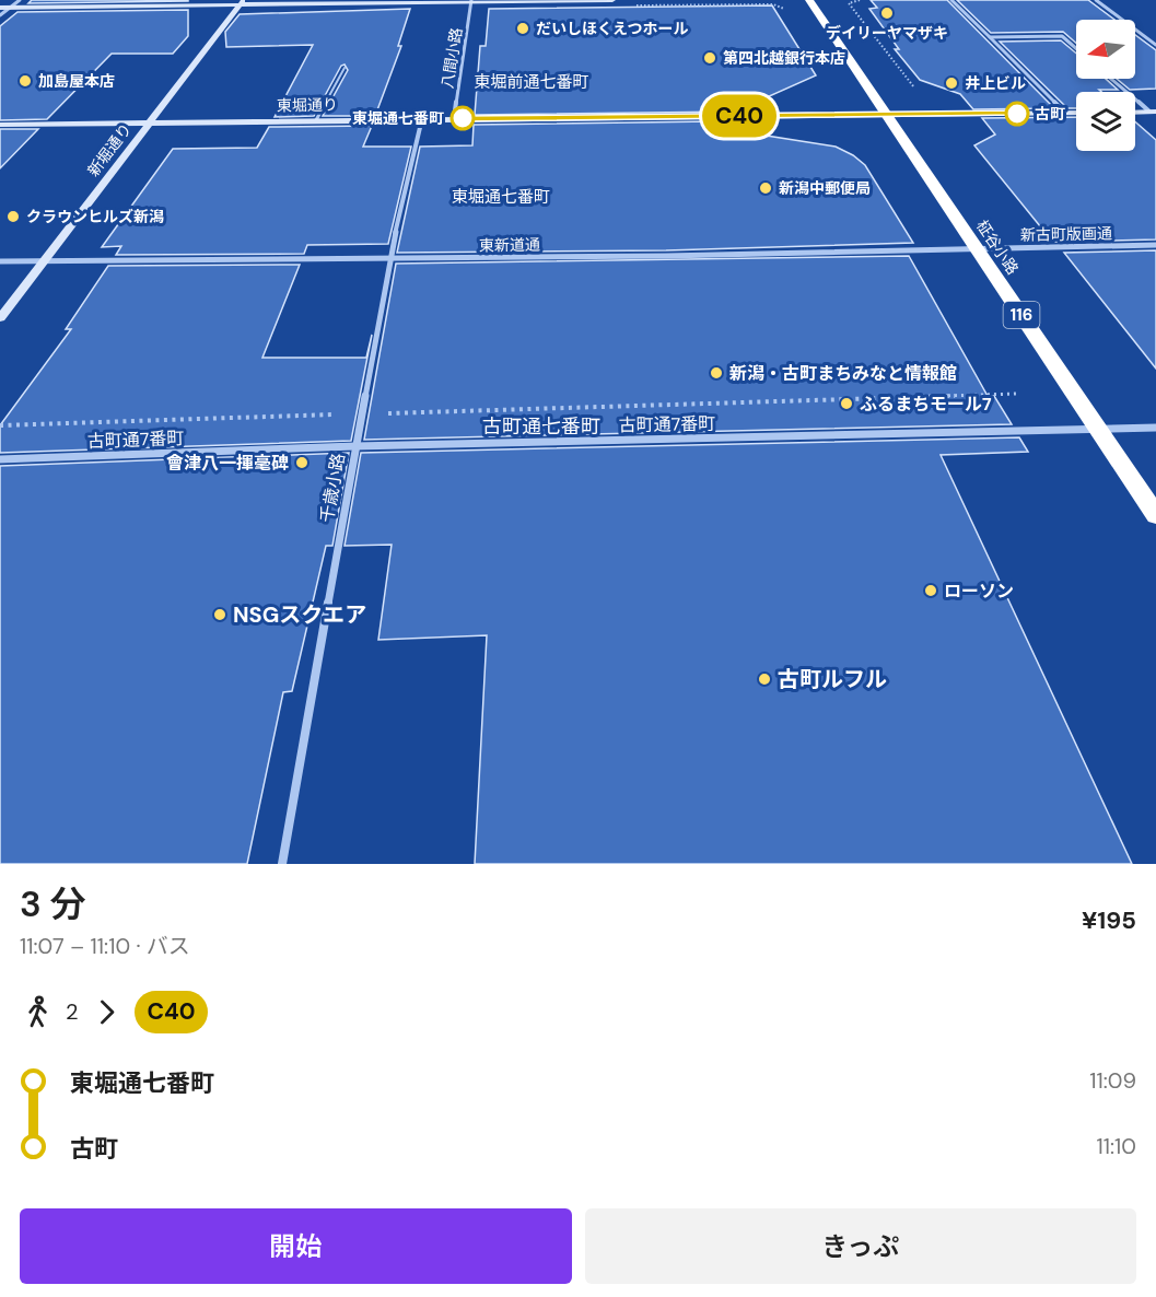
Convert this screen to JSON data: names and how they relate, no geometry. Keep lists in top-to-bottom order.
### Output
{
  "streets": {
    "highway": ["柾谷小路", "116"],
    "street": [
      "八間小路",
      "東堀通り",
      "新堀通り",
      "新古町版画通",
      "東新道通",
      "古町通7番町",
      "千歳小路"
    ]
  },
  "crossings": [
    ["八間小路", "東堀通り"],
    ["東堀通り", "新堀通り"],
    ["東堀通り", "柾谷小路"],
    ["東堀通り", "千歳小路"],
    ["新堀通り", "東新道通"],
    ["新古町版画通", "東新道通"],
    ["新古町版画通", "柾谷小路"],
    ["東新道通", "柾谷小路"],
    ["東新道通", "千歳小路"],
    ["柾谷小路", "古町通7番町"],
    ["古町通7番町", "千歳小路"]
  ],
  "districts": ["東堀前通七番町", "東堀通七番町", "古町通七番町"],
  "places": [
    "デイリーヤマザキ",
    "だいしほくえつホール",
    "第四北越銀行本店",
    "加島屋本店",
    "井上ビル",
    "古町",
    "東堀通七番町",
    "新潟中郵便局",
    "クラウンヒルズ新潟",
    "新潟・古町まちみなと情報館",
    "ふるまちモール7",
    "會津八一揮毫碑",
    "ローソン",
    "NSGスクエア",
    "古町ルフル"
  ],
  "lines": ["bus line C40"],
  "north": "left",
  "page": {
    "on_map": "C40",
    "heading": ["3 分", "11:07 – 11:10 · バス", "¥195"],
    "legs": ["2", "C40"],
    "list": [
      {
        "name": "東堀通七番町",
        "value": "11:09"
      },
      {
        "name": "古町",
        "value": "11:10"
      }
    ],
    "buttons": ["開始", "きっぷ"]
  }
}
